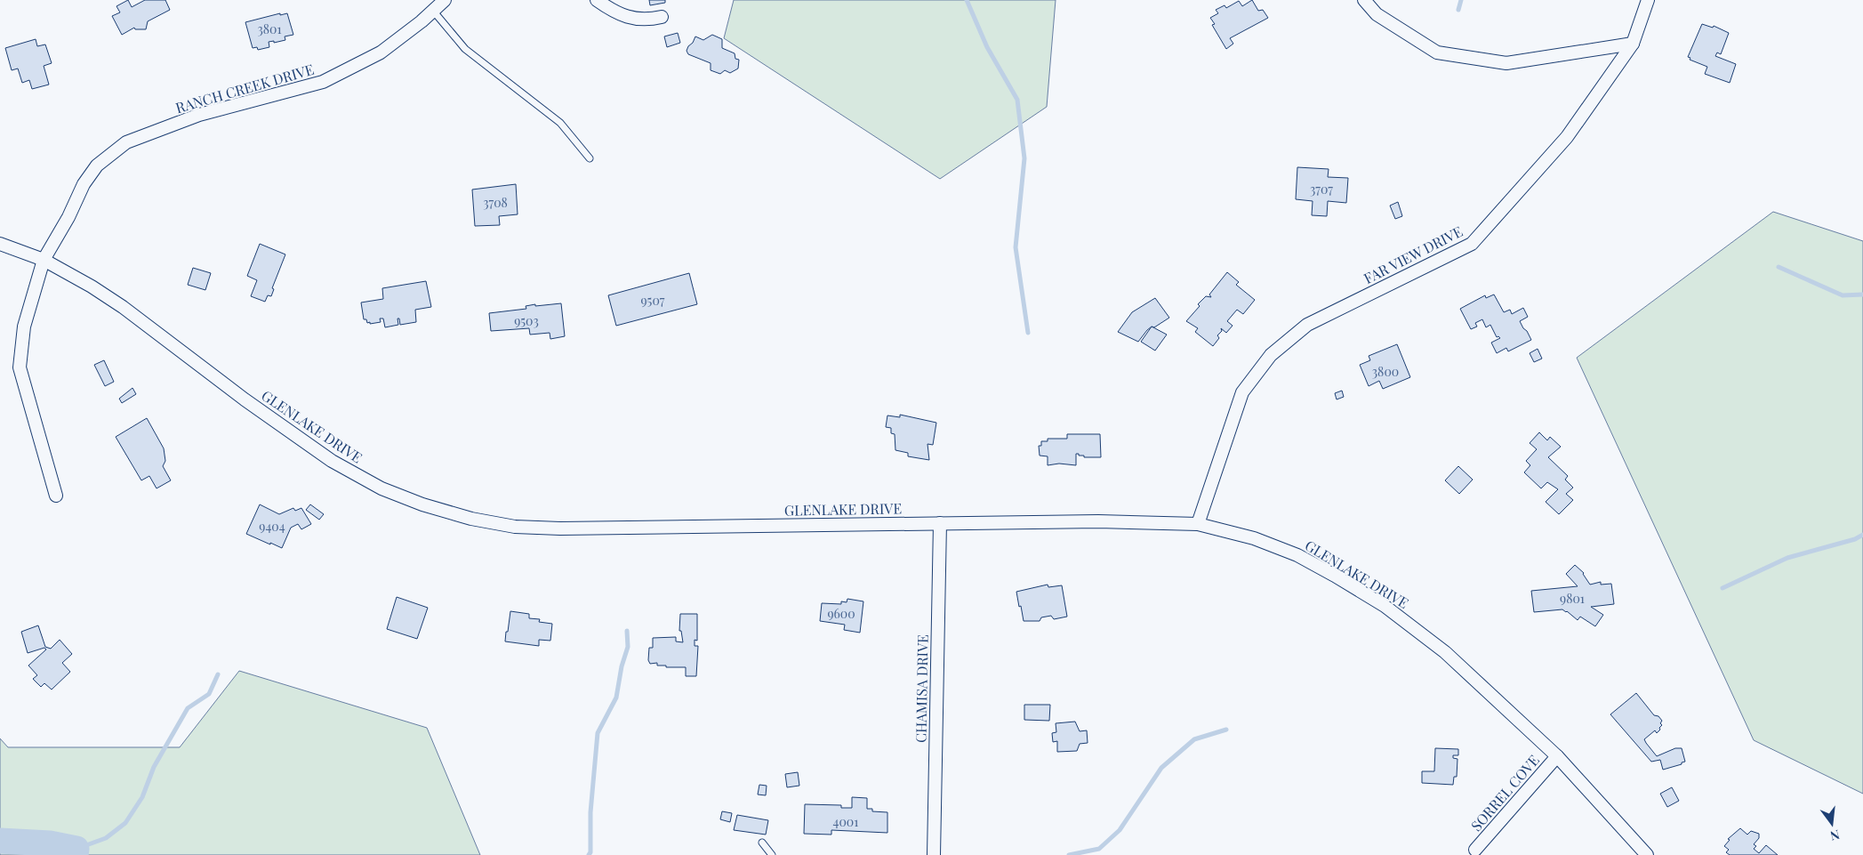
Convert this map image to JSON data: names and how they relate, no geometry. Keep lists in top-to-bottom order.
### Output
{
  "streets": {
    "street": [
      "RANCH CREEK DRIVE",
      "FAR VIEW DRIVE",
      "GLENLAKE DRIVE",
      "CHAMISA DRIVE",
      "SORREL COVE"
    ]
  },
  "crossings": [
    ["RANCH CREEK DRIVE", "GLENLAKE DRIVE"],
    ["FAR VIEW DRIVE", "GLENLAKE DRIVE"],
    ["GLENLAKE DRIVE", "CHAMISA DRIVE"],
    ["GLENLAKE DRIVE", "SORREL COVE"]
  ],
  "house_numbers": [
    "3801",
    "3707",
    "3708",
    "9507",
    "9503",
    "3800",
    "9404",
    "9801",
    "9600",
    "4001"
  ],
  "north": "bottom"
}
